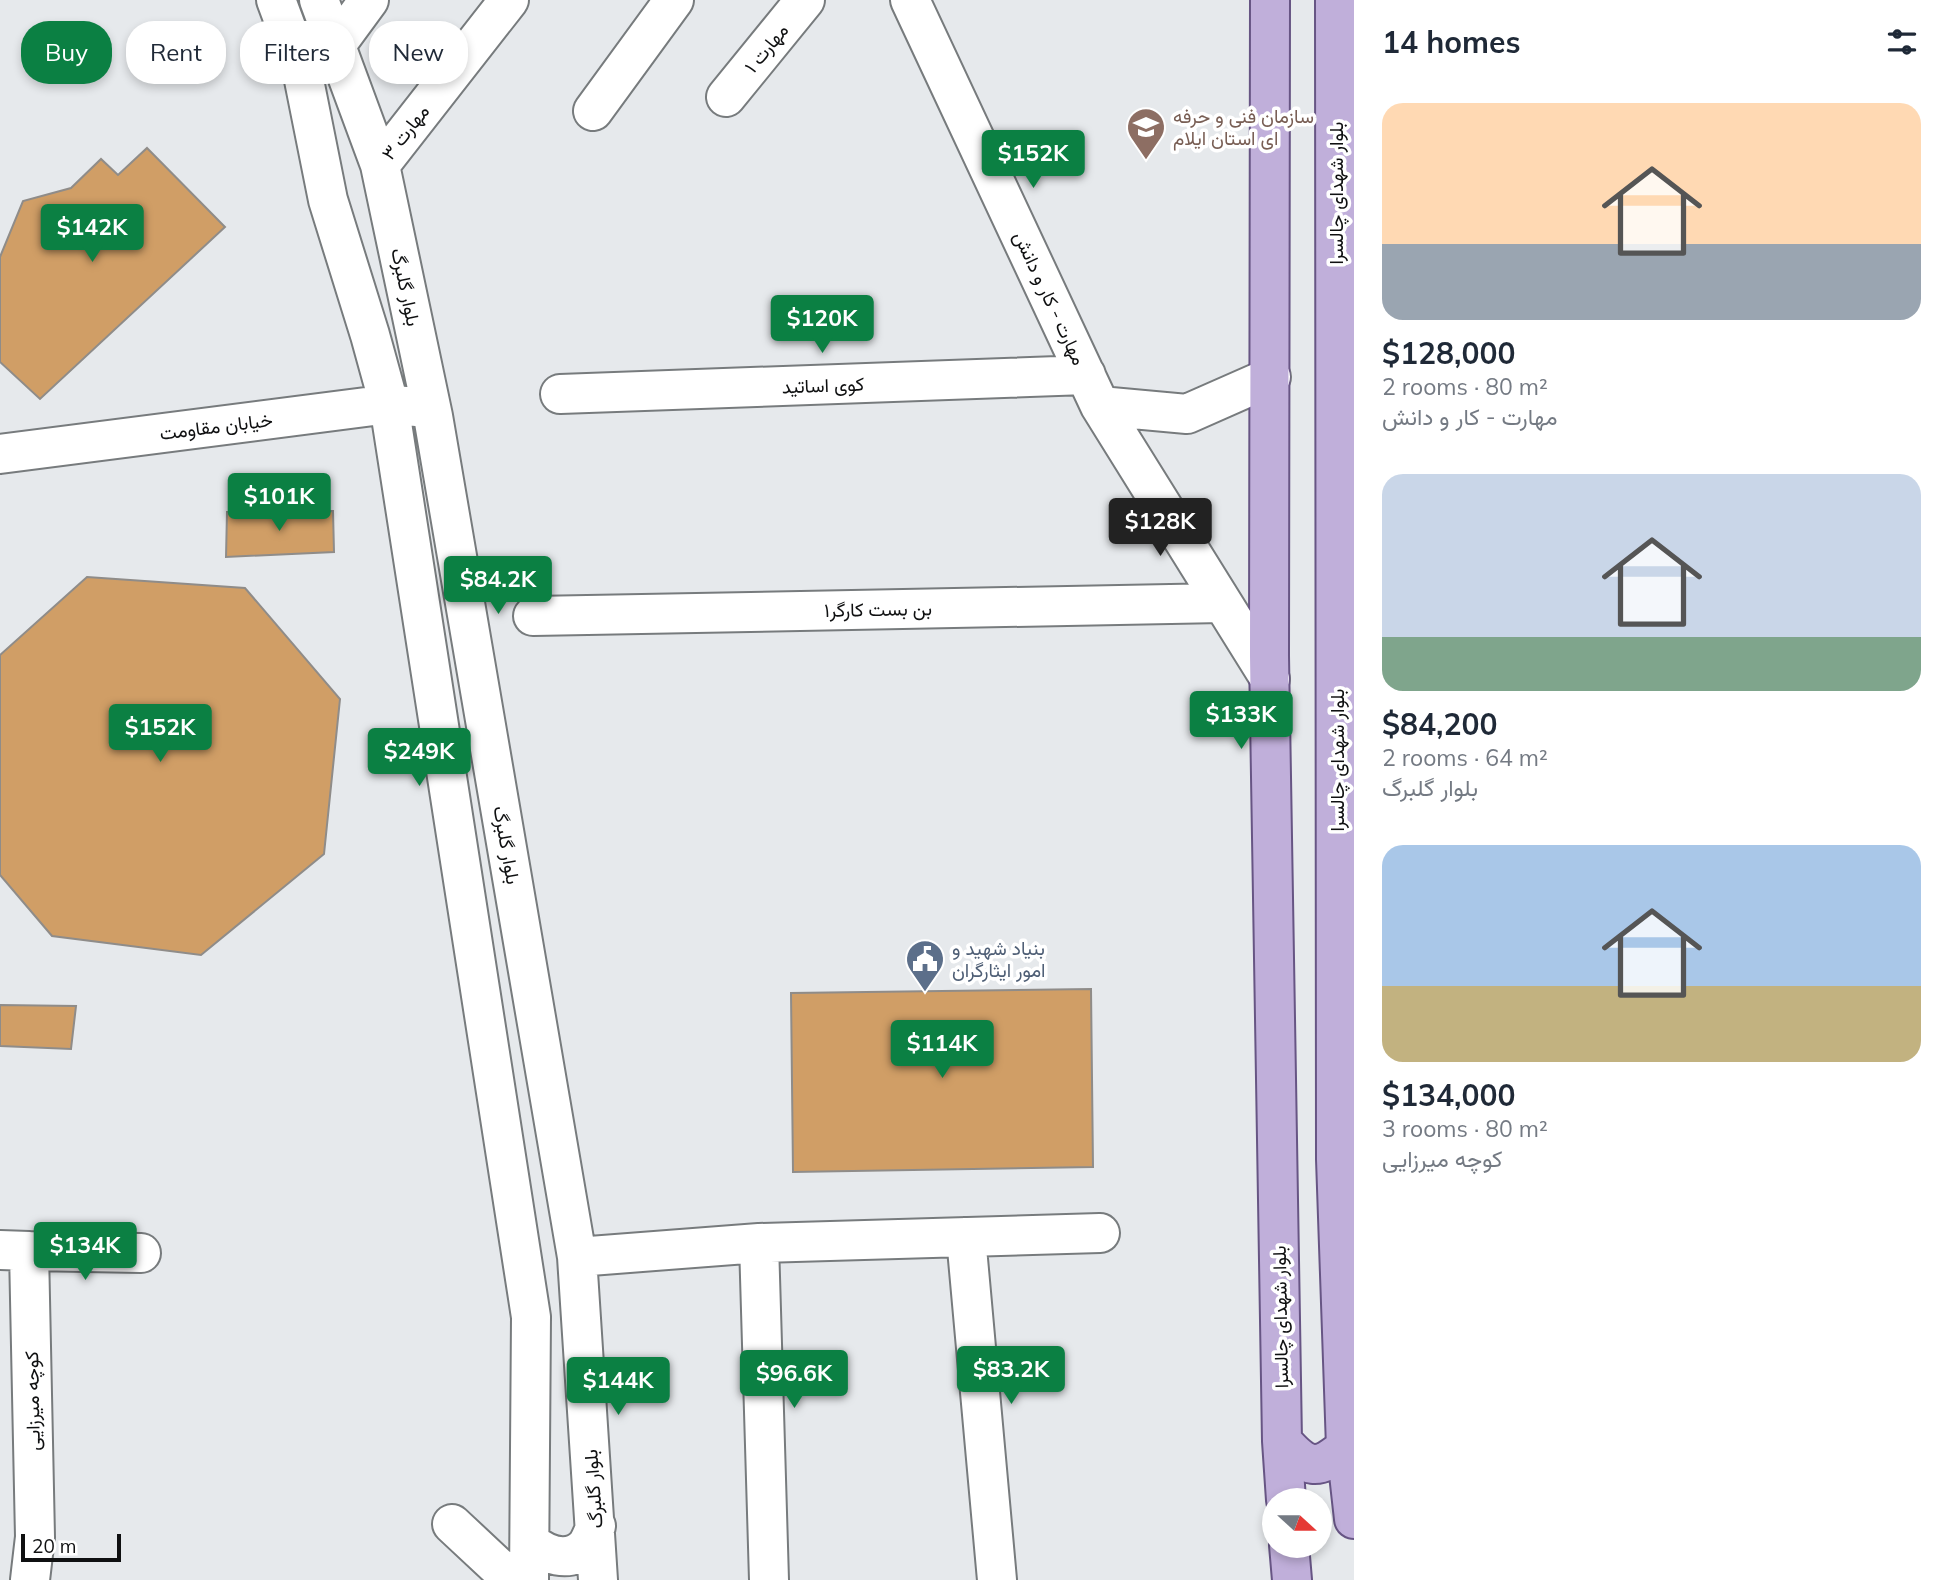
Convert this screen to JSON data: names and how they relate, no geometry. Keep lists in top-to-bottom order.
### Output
{
  "streets": {
    "main road": ["بلوار شهدای چالسرا"],
    "street": [
      "مهارت ۱",
      "مهارت ۳",
      "بلوار گلبرگ",
      "مهارت - کار و دانش",
      "کوی اساتید",
      "خیابان مقاومت",
      "بن بست کارگر۱",
      "کوچه میرزایی"
    ]
  },
  "crossings": [
    ["مهارت ۳", "بلوار گلبرگ"],
    ["بلوار شهدای چالسرا", "مهارت - کار و دانش"],
    ["بلوار گلبرگ", "خیابان مقاومت"],
    ["مهارت - کار و دانش", "کوی اساتید"],
    ["مهارت - کار و دانش", "بن بست کارگر۱"]
  ],
  "places": {
    "school or university": ["سازمان فنی و حرفه ای استان ایلام"],
    "public building": ["بنیاد شهید و امور ایثارگران"]
  },
  "scale_bar": "20 m",
  "north": "right",
  "page": {
    "heading": "14 homes",
    "chip": [
      "Buy",
      "Rent",
      "Filters",
      "New"
    ],
    "list": [
      {
        "name": "$128,000",
        "note": "2 rooms · 80 m² · مهارت - کار و دانش"
      },
      {
        "name": "$84,200",
        "note": "2 rooms · 64 m² · بلوار گلبرگ"
      },
      {
        "name": "$134,000",
        "note": "3 rooms · 80 m² · کوچه میرزایی"
      }
    ],
    "price": [
      "$152K",
      "$142K",
      "$120K",
      "$101K",
      "$128K",
      "$84.2K",
      "$133K",
      "$152K",
      "$249K",
      "$114K",
      "$134K",
      "$83.2K",
      "$96.6K",
      "$144K"
    ],
    "scale": "20 m"
  }
}
